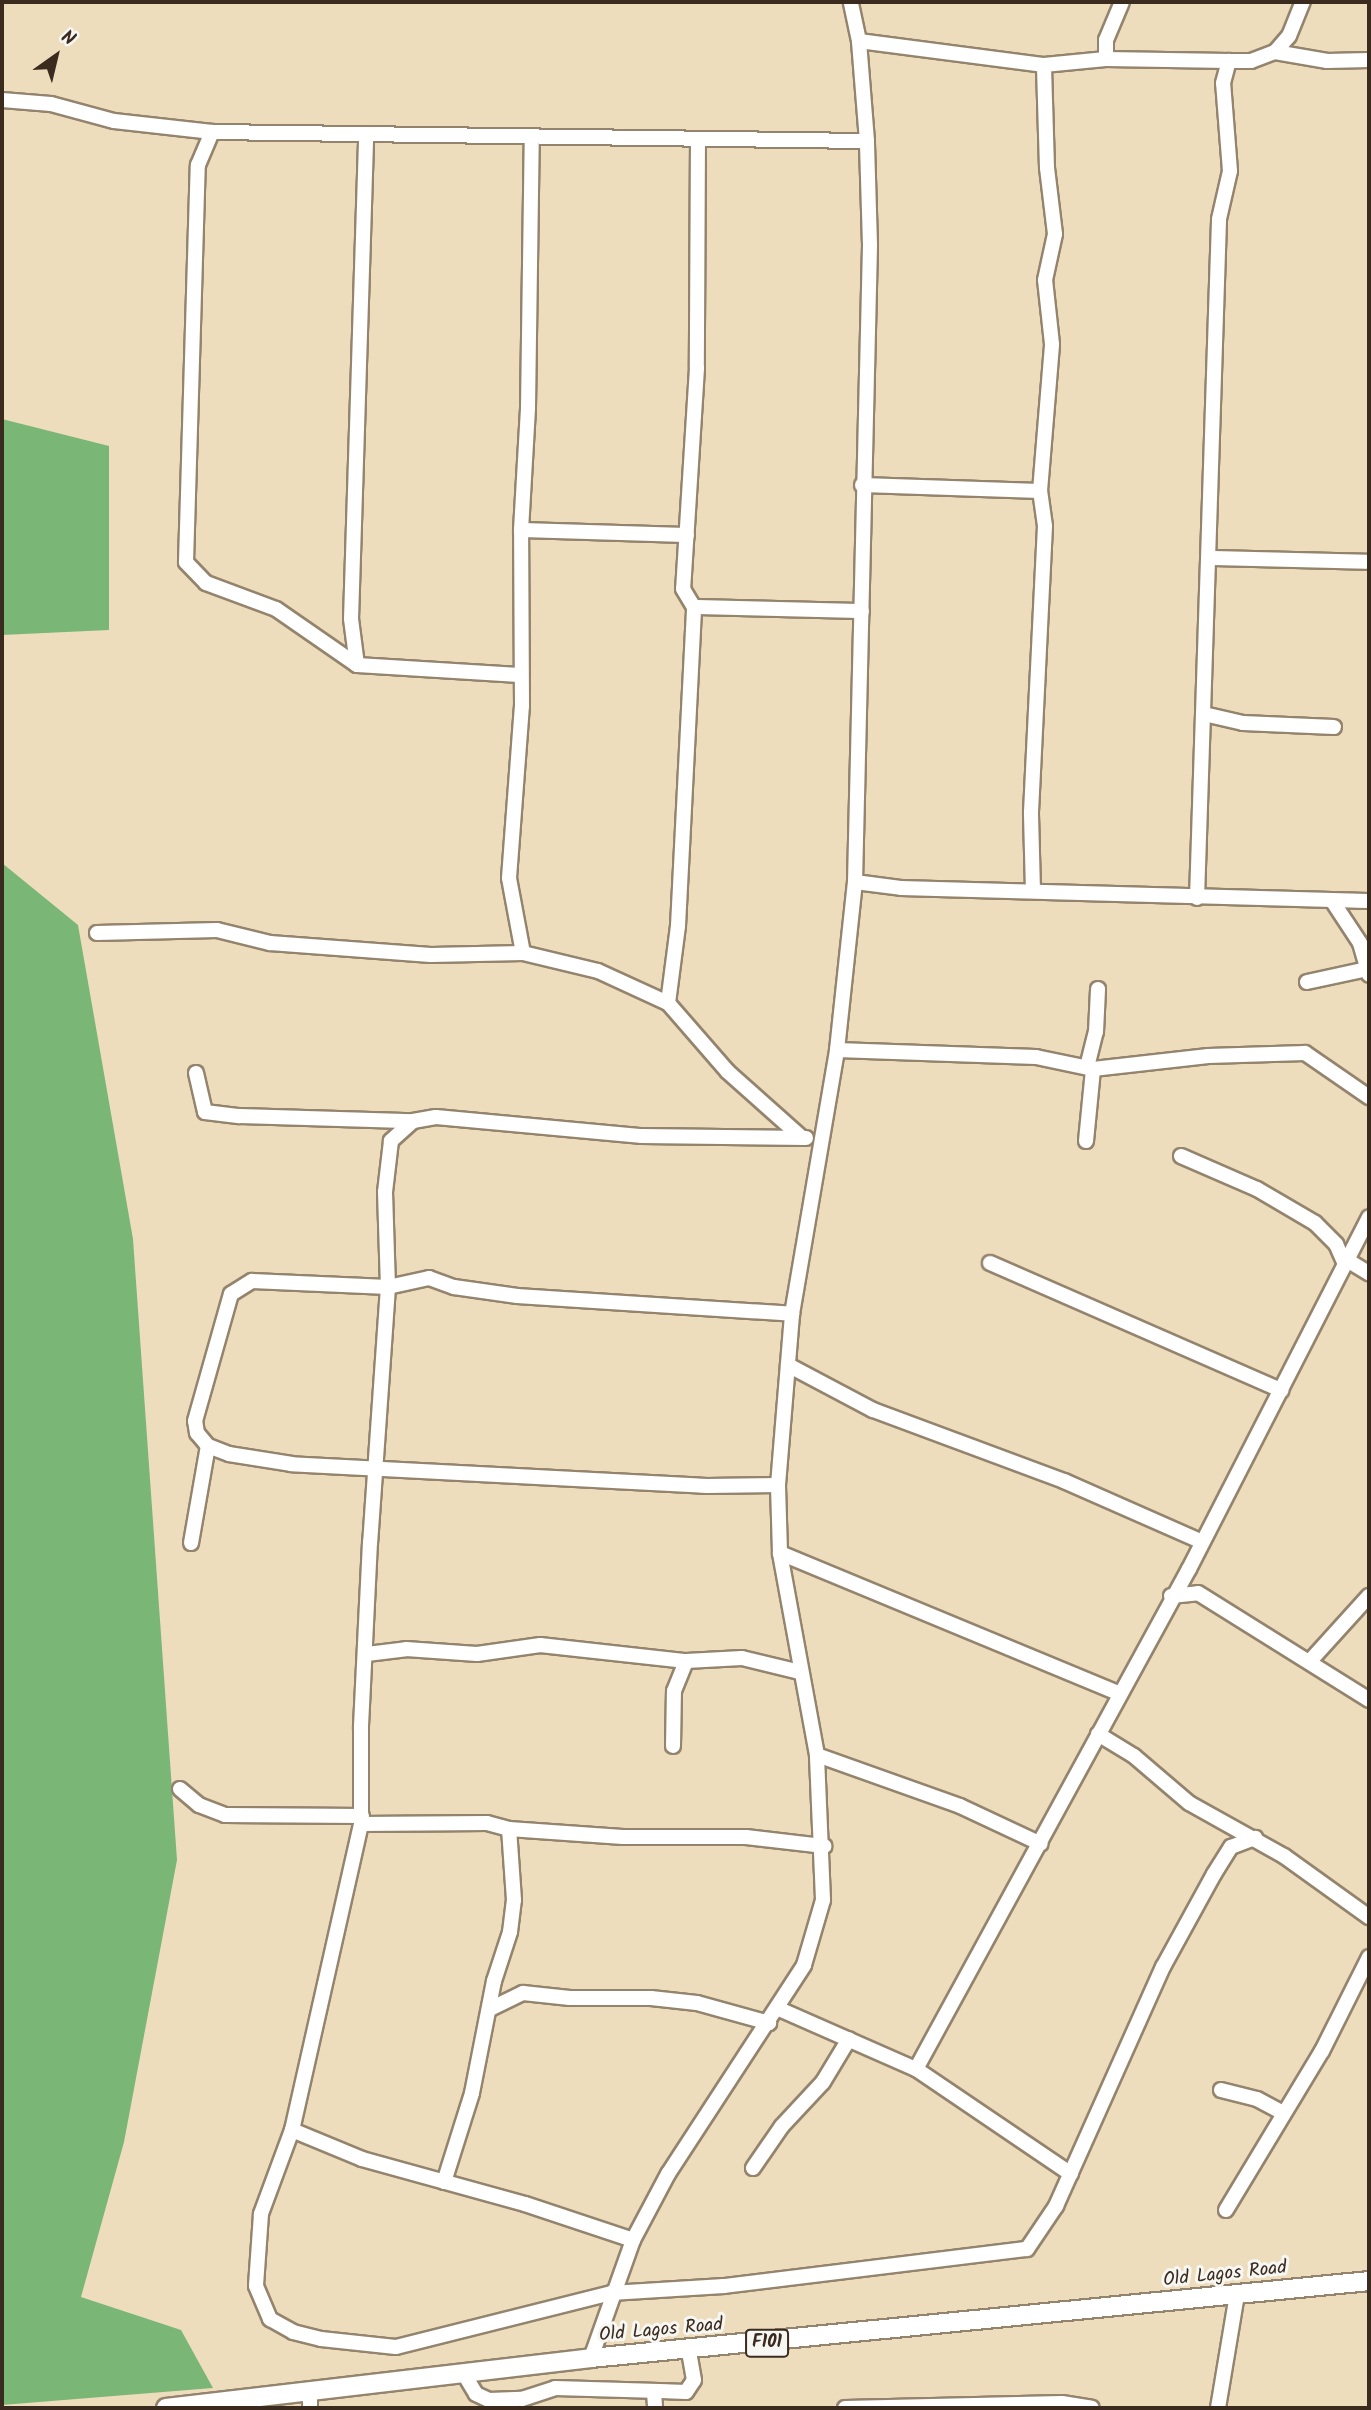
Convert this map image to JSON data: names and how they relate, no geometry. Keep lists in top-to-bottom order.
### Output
{
  "streets": {
    "main road": ["Old Lagos Road", "F101"]
  },
  "north": "top right"
}
